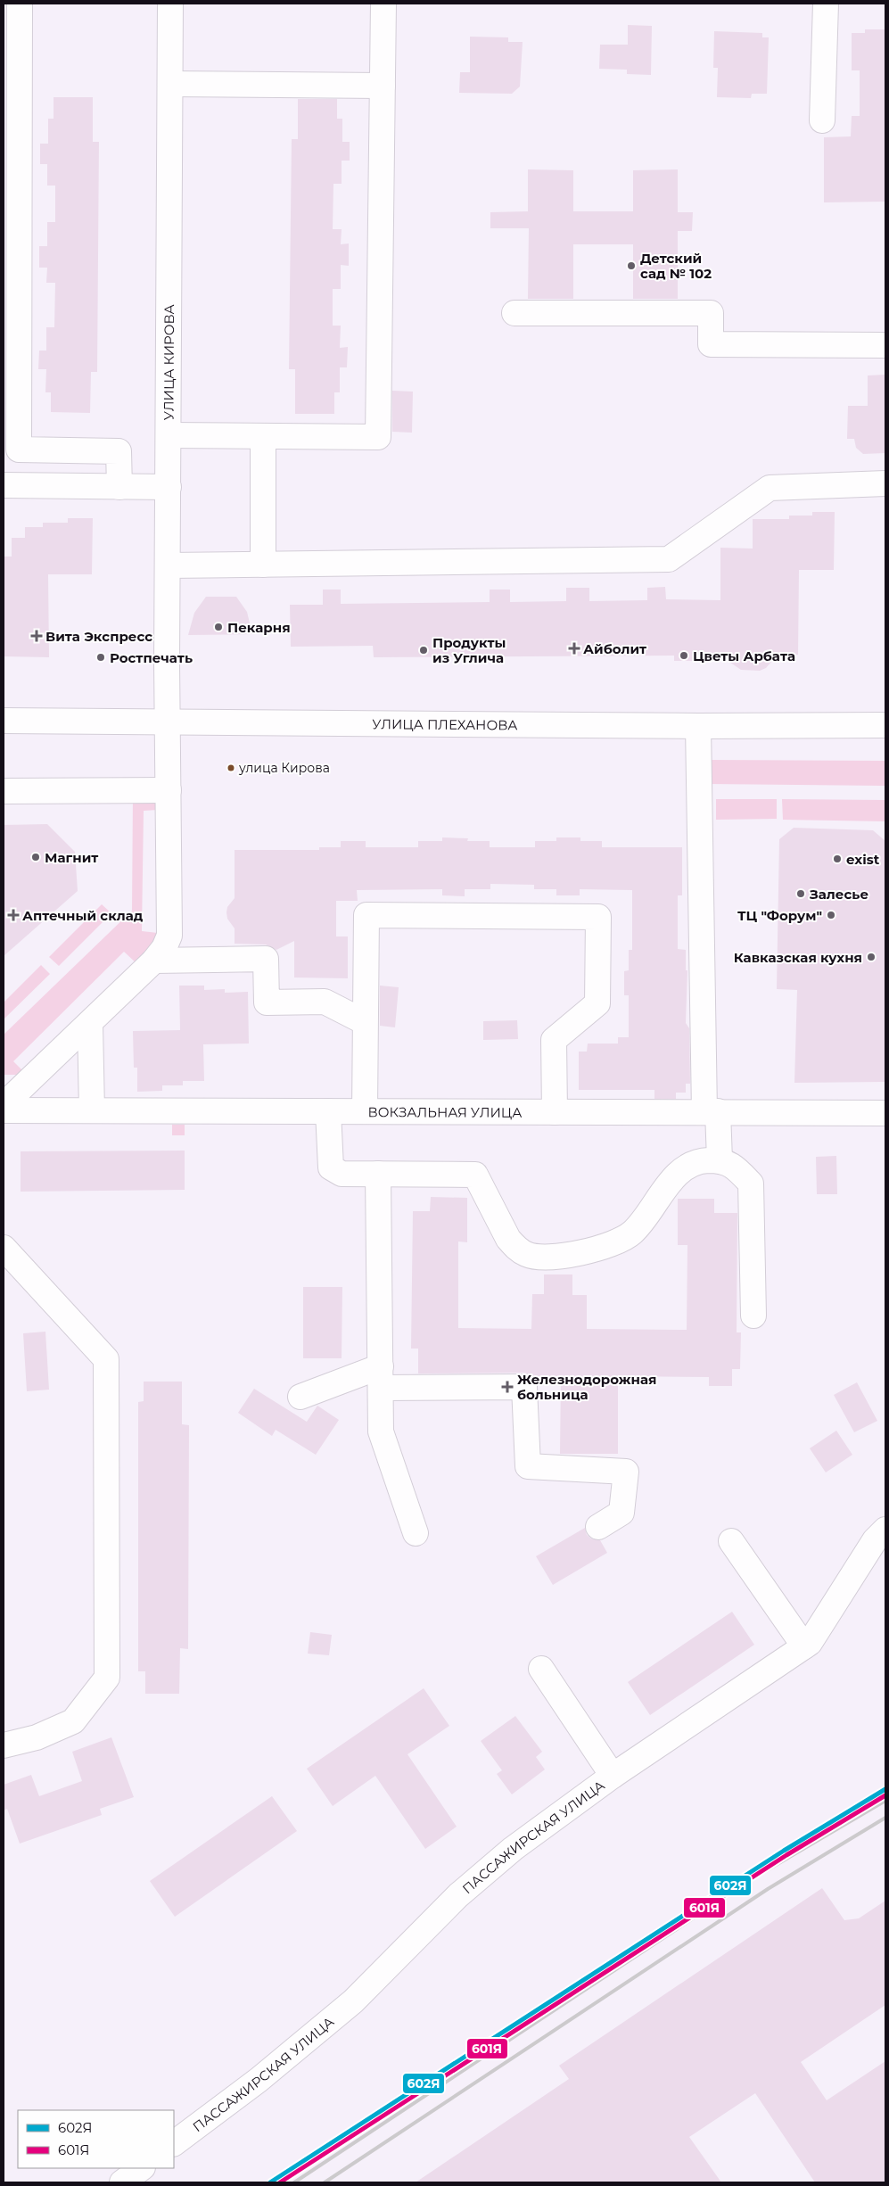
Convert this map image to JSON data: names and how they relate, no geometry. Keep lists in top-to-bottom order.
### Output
{
  "streets": {
    "street": [
      "УЛИЦА КИРОВА",
      "УЛИЦА ПЛЕХАНОВА",
      "ВОКЗАЛЬНАЯ УЛИЦА",
      "ПАССАЖИРСКАЯ УЛИЦА"
    ]
  },
  "crossings": [
    ["УЛИЦА КИРОВА", "УЛИЦА ПЛЕХАНОВА"]
  ],
  "places": {
    "other": [
      "Детский сад № 102",
      "Пекарня",
      "Продукты из Углича",
      "Цветы Арбата",
      "Ростпечать",
      "улица Кирова",
      "Магнит",
      "exist",
      "Залесье",
      "ТЦ \"Форум\"",
      "Кавказская кухня"
    ],
    "health": [
      "Вита Экспресс",
      "Айболит",
      "Аптечный склад",
      "Железнодорожная больница"
    ]
  },
  "lines": ["transit line 602Я", "transit line 601Я"],
  "legend": ["602Я", "601Я"]
}
